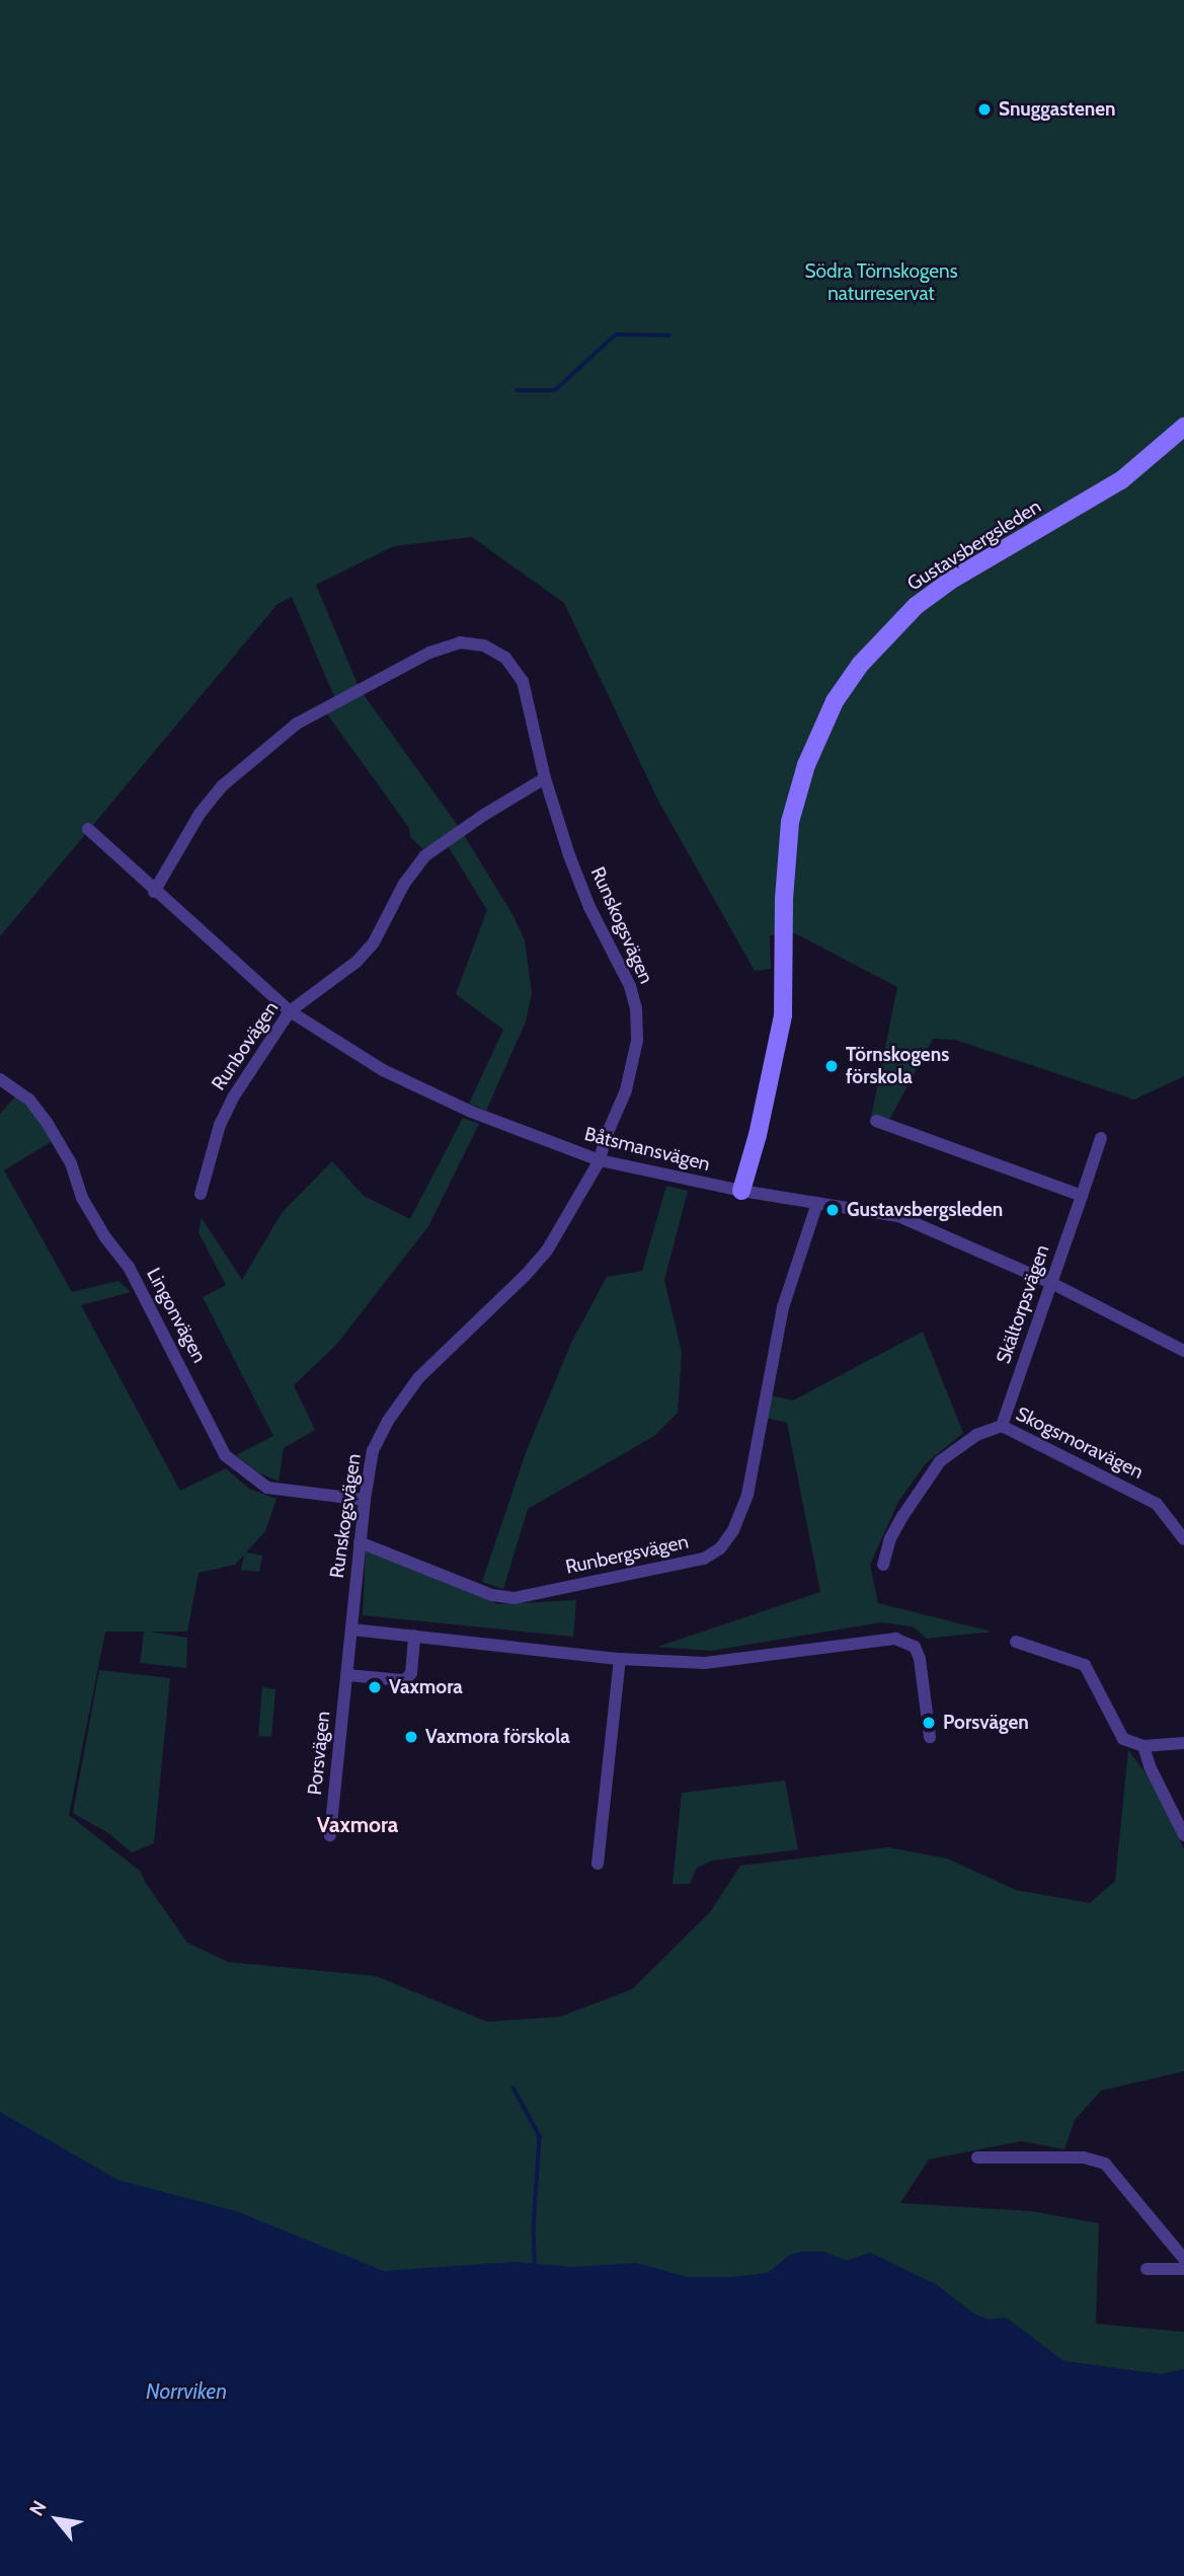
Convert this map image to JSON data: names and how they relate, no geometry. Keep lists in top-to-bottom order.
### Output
{
  "streets": {
    "street": [
      "Gustavsbergsleden",
      "Runskogsvägen",
      "Runbovägen",
      "Båtsmansvägen",
      "Skältorpsvägen",
      "Lingonvägen",
      "Skogsmoravägen",
      "Runbergsvägen",
      "Porsvägen"
    ]
  },
  "crossings": [
    ["Gustavsbergsleden", "Båtsmansvägen"],
    ["Runskogsvägen", "Runbovägen"],
    ["Runskogsvägen", "Båtsmansvägen"],
    ["Runskogsvägen", "Lingonvägen"],
    ["Runskogsvägen", "Runbergsvägen"],
    ["Runskogsvägen", "Porsvägen"],
    ["Runbovägen", "Båtsmansvägen"],
    ["Båtsmansvägen", "Skältorpsvägen"],
    ["Båtsmansvägen", "Runbergsvägen"],
    ["Skältorpsvägen", "Skogsmoravägen"]
  ],
  "districts": ["Vaxmora"],
  "water": ["Norrviken"],
  "parks": ["Södra Törnskogens naturreservat"],
  "places": [
    "Snuggastenen",
    "Törnskogens förskola",
    "Gustavsbergsleden",
    "Vaxmora",
    "Porsvägen",
    "Vaxmora förskola"
  ],
  "north": "top left"
}
